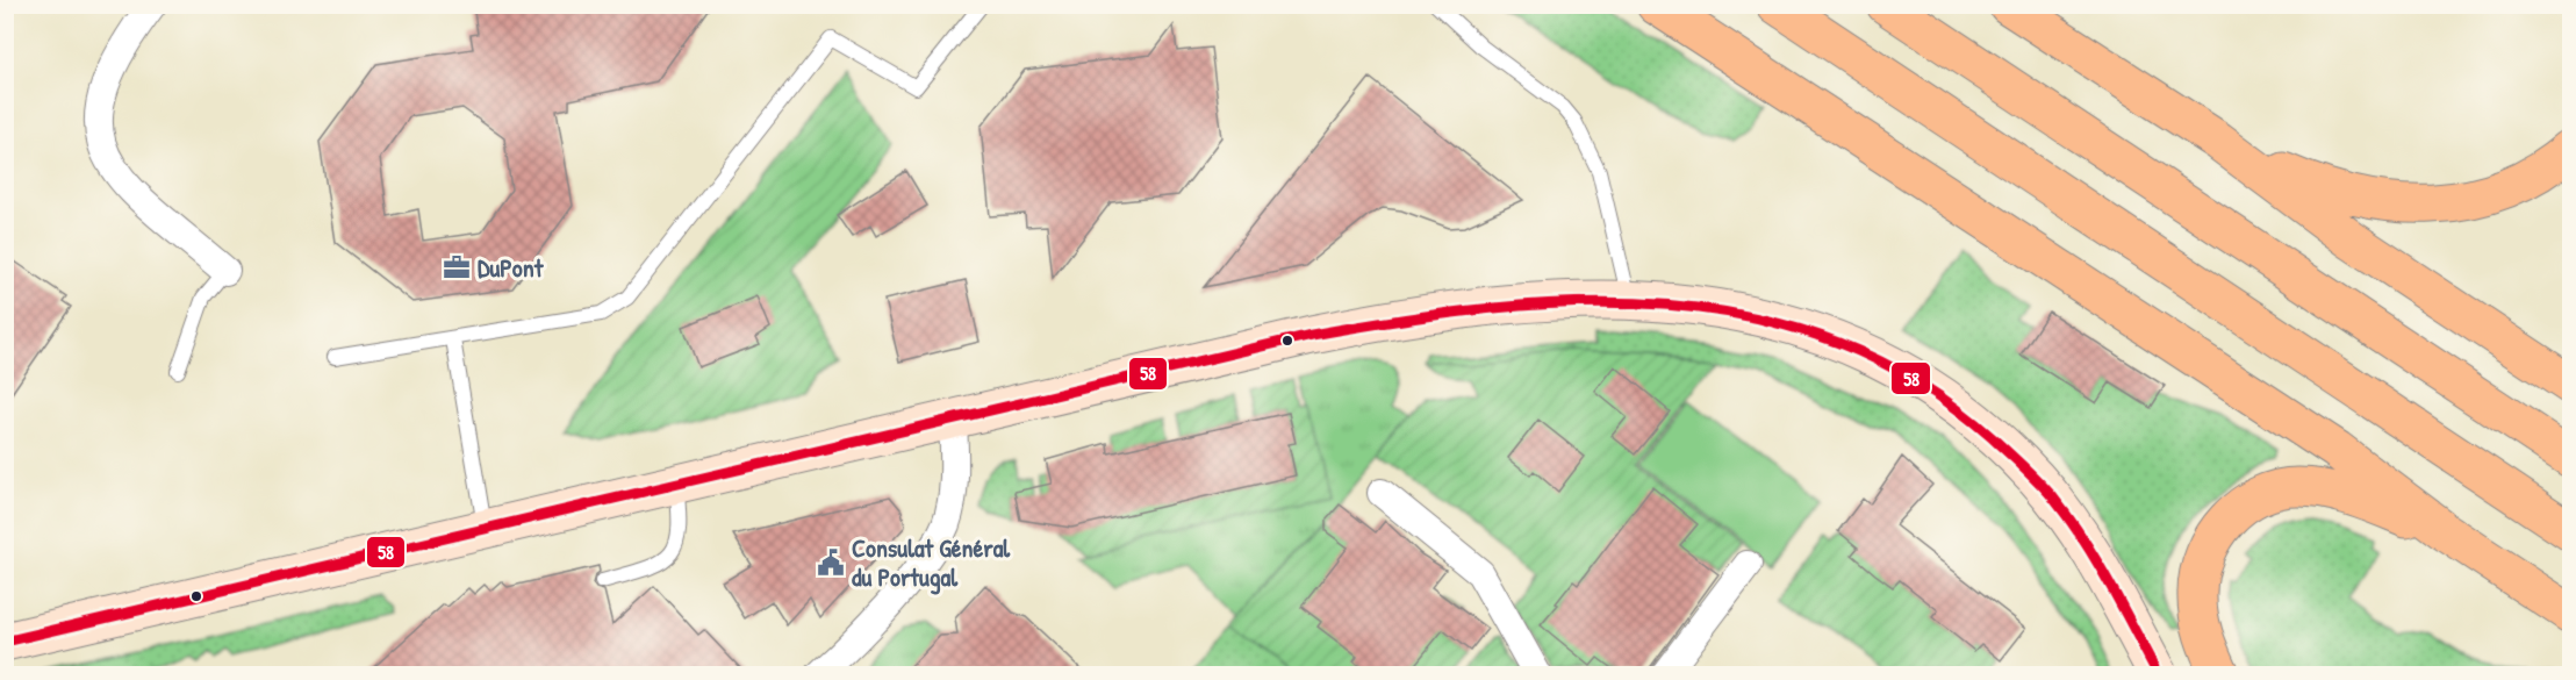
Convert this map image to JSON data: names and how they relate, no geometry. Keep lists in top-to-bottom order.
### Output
{
  "places": {
    "office": ["DuPont"],
    "public building": ["Consulat Général du Portugal"]
  },
  "lines": ["transit line 58"]
}
